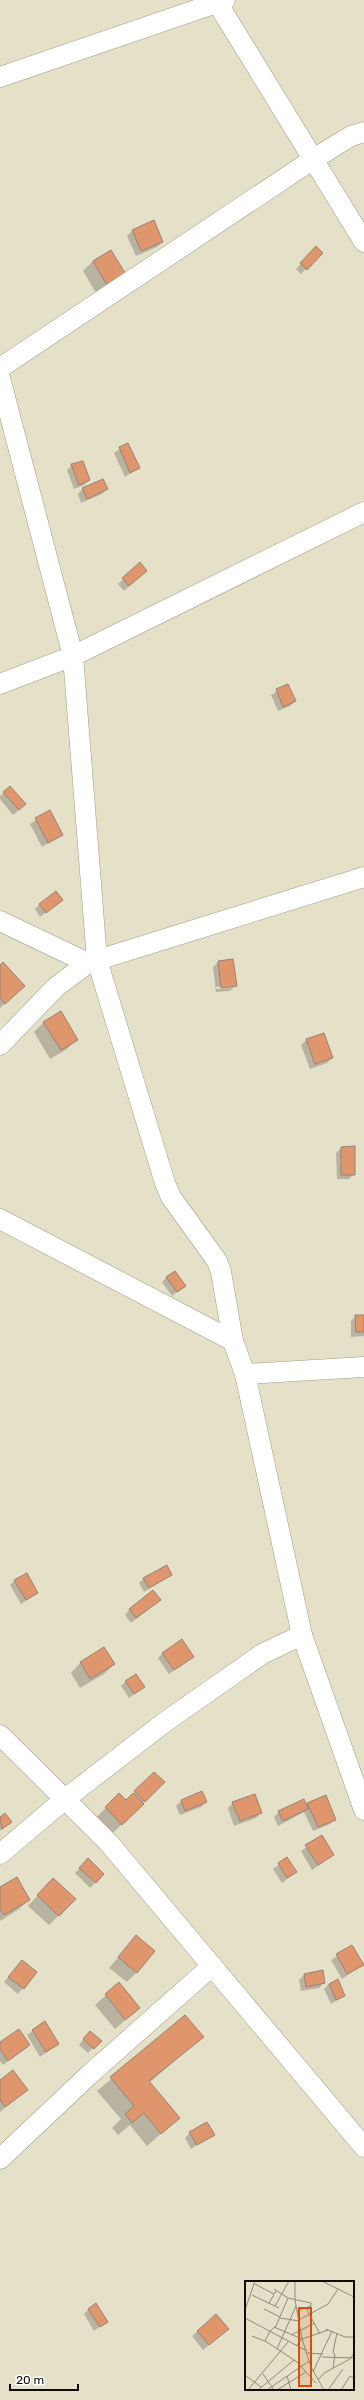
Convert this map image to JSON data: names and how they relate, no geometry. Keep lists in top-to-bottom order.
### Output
{
  "scale_bar": "20 m"
}
